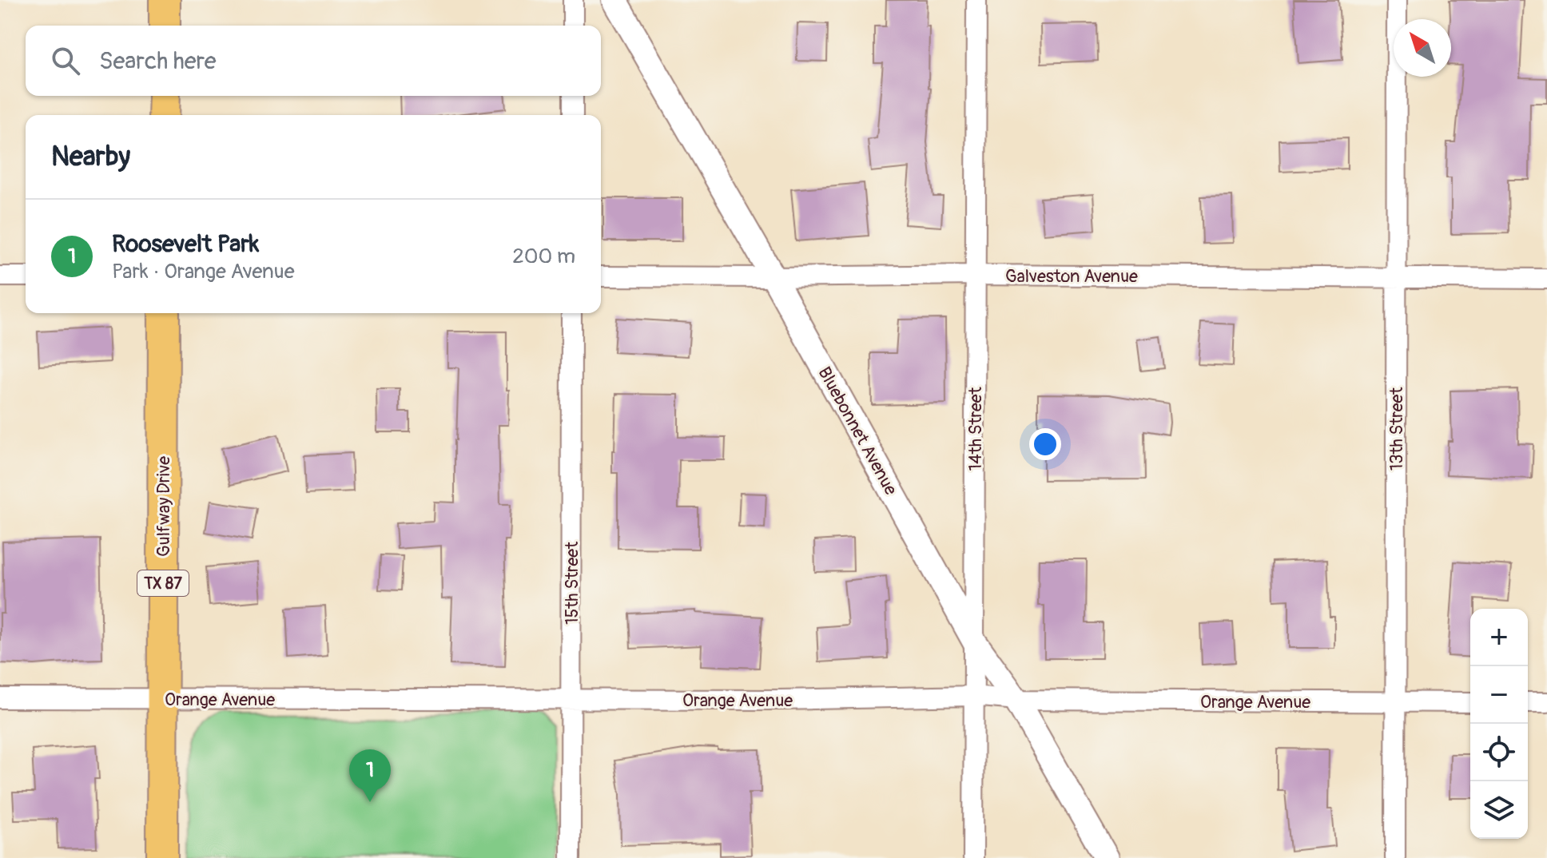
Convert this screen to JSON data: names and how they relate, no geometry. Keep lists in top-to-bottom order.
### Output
{
  "streets": {
    "main road": ["Gulfway Drive", "TX 87"],
    "street": [
      "Galveston Avenue",
      "14th Street",
      "13th Street",
      "Bluebonnet Avenue",
      "15th Street",
      "Orange Avenue"
    ]
  },
  "crossings": [
    ["Galveston Avenue", "14th Street"],
    ["Galveston Avenue", "13th Street"],
    ["Galveston Avenue", "Bluebonnet Avenue"],
    ["14th Street", "Bluebonnet Avenue"],
    ["14th Street", "Orange Avenue"],
    ["13th Street", "Orange Avenue"],
    ["Bluebonnet Avenue", "Orange Avenue"],
    ["Gulfway Drive", "Orange Avenue"],
    ["15th Street", "Orange Avenue"]
  ],
  "north": "top left",
  "page": {
    "search": "Search here",
    "heading": "Nearby",
    "list": [
      {
        "mark": "1",
        "name": "Roosevelt Park",
        "note": "Park · Orange Avenue",
        "value": "200 m"
      }
    ],
    "map_buttons": ["+", "−"],
    "pins": "1"
  }
}
